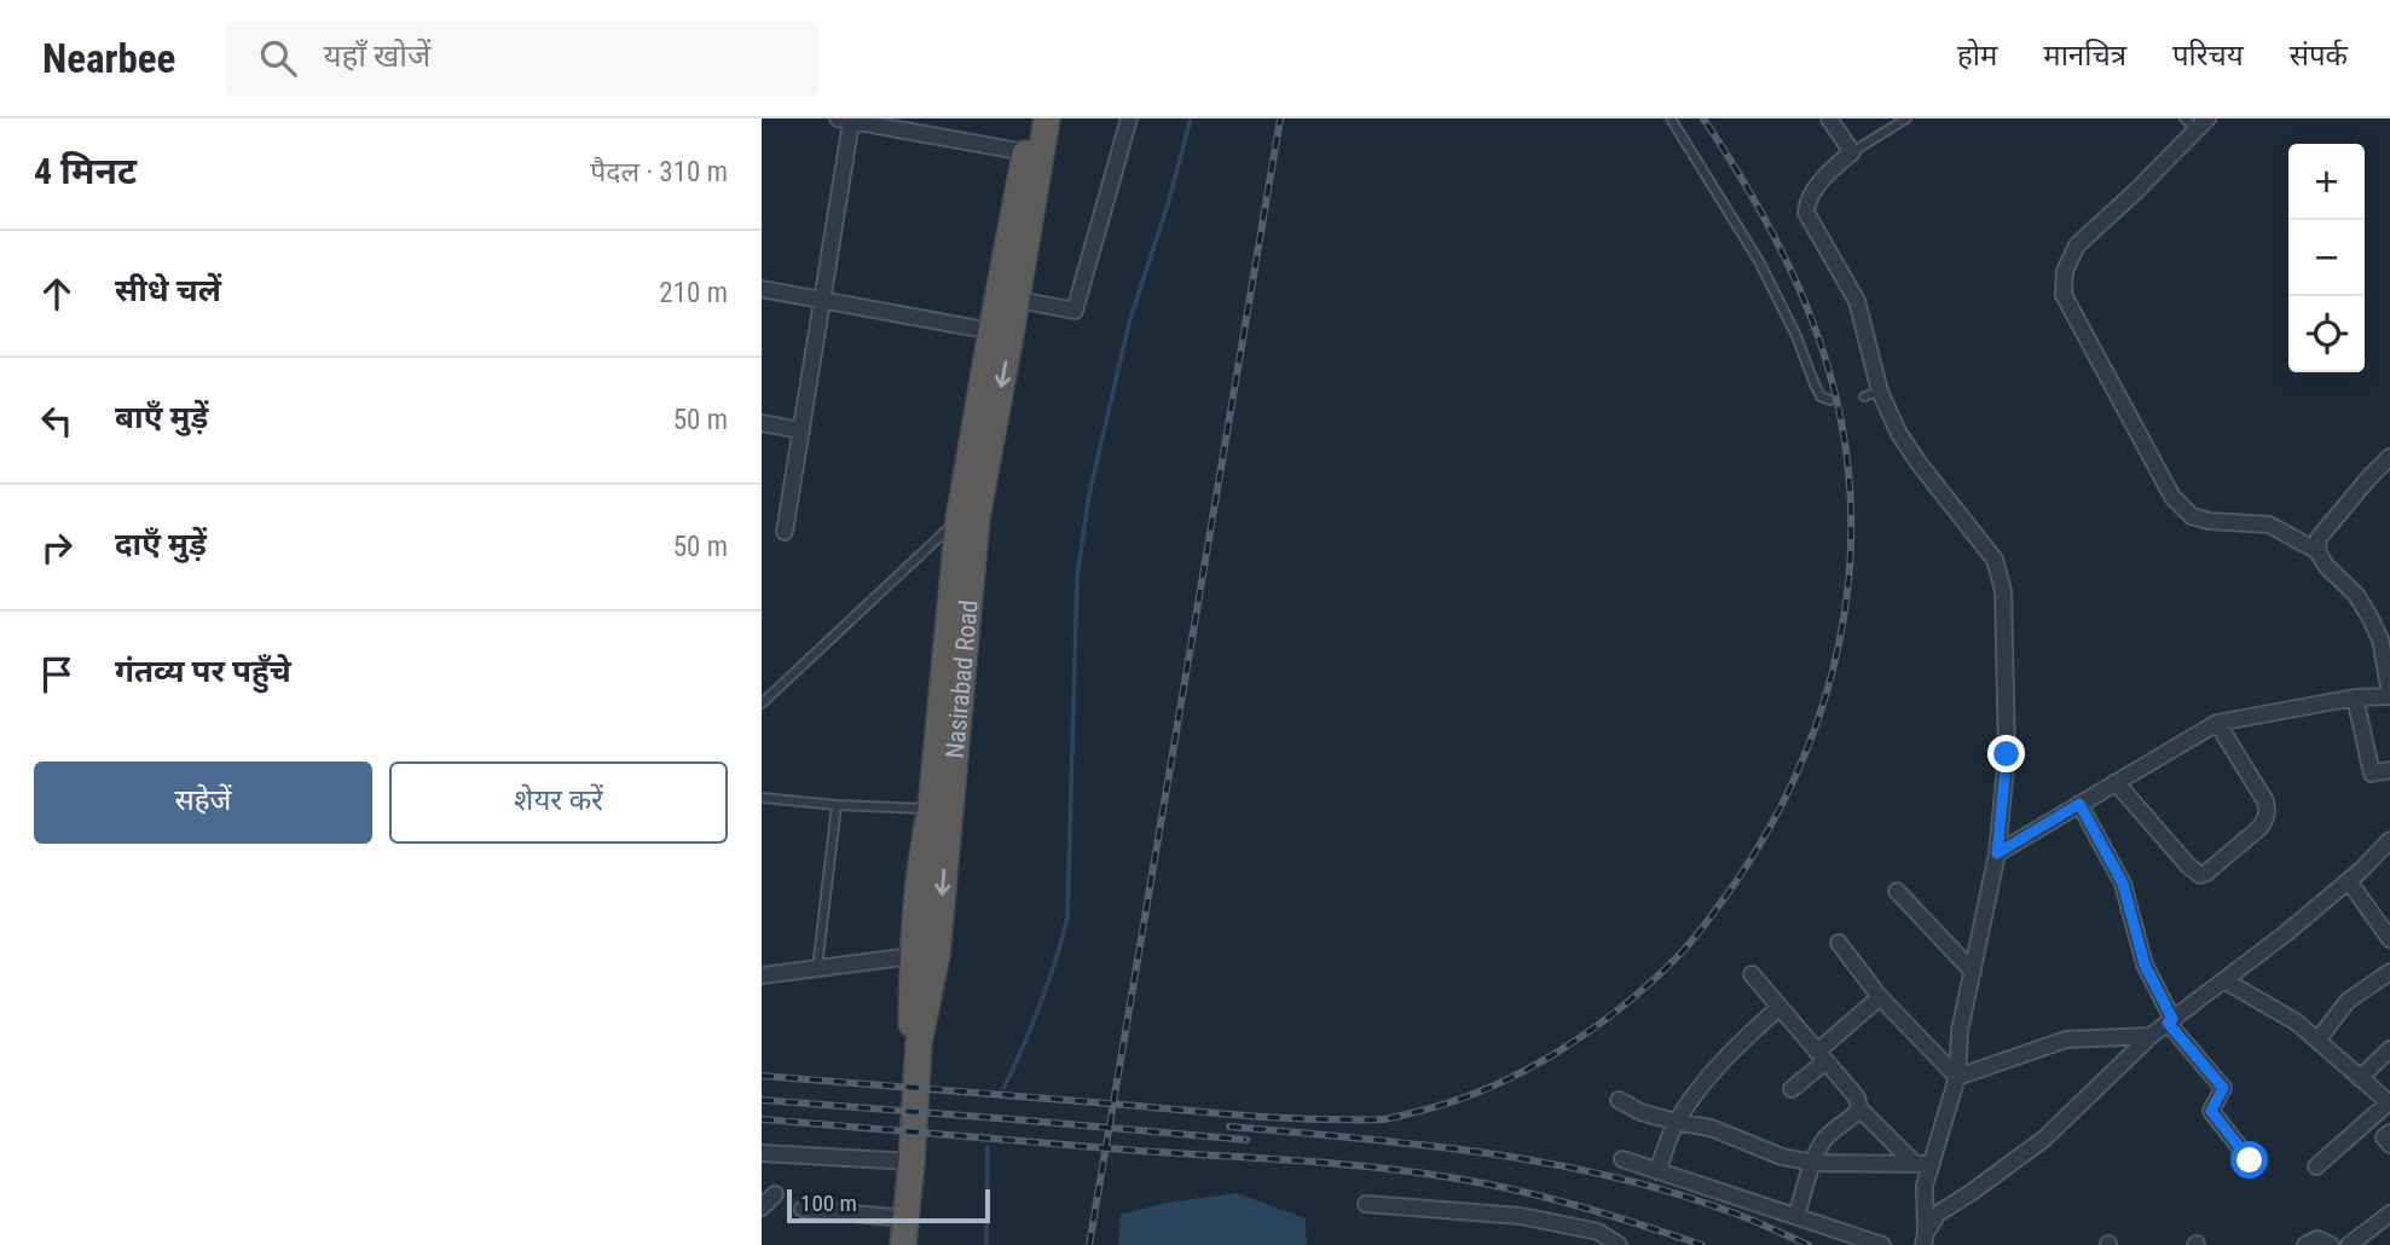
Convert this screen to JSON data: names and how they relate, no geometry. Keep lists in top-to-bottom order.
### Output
{
  "streets": {
    "highway": ["Nasirabad Road"]
  },
  "scale_bar": "100 m",
  "page": {
    "header": "Nearbee",
    "search": "यहाँ खोजें",
    "nav": [
      "होम",
      "मानचित्र",
      "परिचय",
      "संपर्क"
    ],
    "heading": ["4 मिनट", "पैदल · 310 m"],
    "map_buttons": ["+", "−"],
    "list": [
      ["सीधे चलें", "210 m"],
      ["बाएँ मुड़ें", "50 m"],
      ["दाएँ मुड़ें", "50 m"],
      "गंतव्य पर पहुँचे"
    ],
    "buttons": ["सहेजें", "शेयर करें"],
    "scale": "100 m"
  }
}
